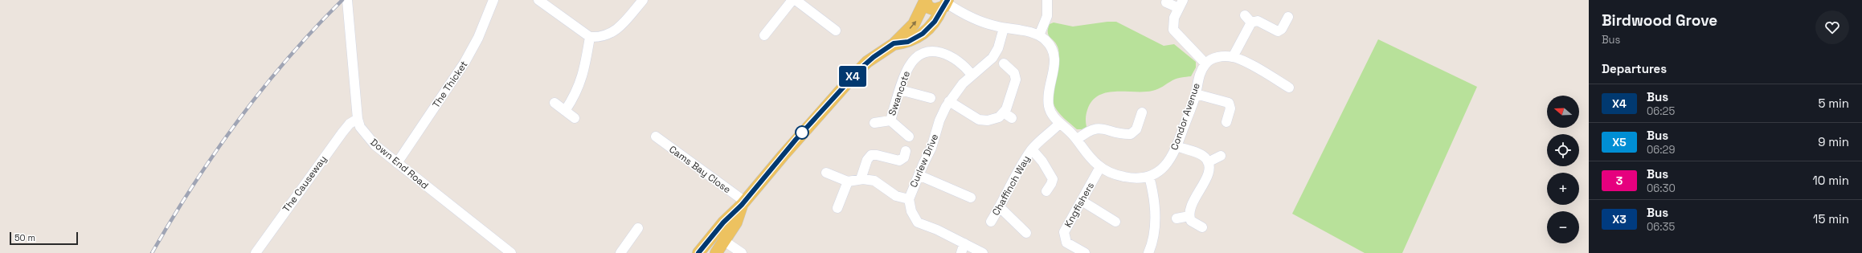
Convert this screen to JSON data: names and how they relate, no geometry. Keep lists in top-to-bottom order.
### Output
{
  "streets": {
    "street": [
      "The Thicket",
      "Swancote",
      "Condor Avenue",
      "Curlew Drive",
      "Down End Road",
      "Cams Bay Close",
      "The Causeway",
      "Chaffinch Way",
      "Kngfishers"
    ]
  },
  "crossings": [
    ["The Thicket", "Down End Road"],
    ["Swancote", "Curlew Drive"],
    ["Condor Avenue", "Chaffinch Way"],
    ["Condor Avenue", "Kngfishers"],
    ["Down End Road", "The Causeway"]
  ],
  "lines": ["bus line X4"],
  "scale_bar": "50 m",
  "north": "left",
  "page": {
    "on_map": "X4",
    "heading": [
      ["Birdwood Grove", "Bus"],
      "Departures"
    ],
    "list": [
      {
        "mark": "X4",
        "name": "Bus",
        "note": "06:25",
        "value": "5 min"
      },
      {
        "mark": "X5",
        "name": "Bus",
        "note": "06:29",
        "value": "9 min"
      },
      {
        "mark": "3",
        "name": "Bus",
        "note": "06:30",
        "value": "10 min"
      },
      {
        "mark": "X3",
        "name": "Bus",
        "note": "06:35",
        "value": "15 min"
      }
    ],
    "map_buttons": ["+", "−"],
    "scale": "50 m"
  }
}
